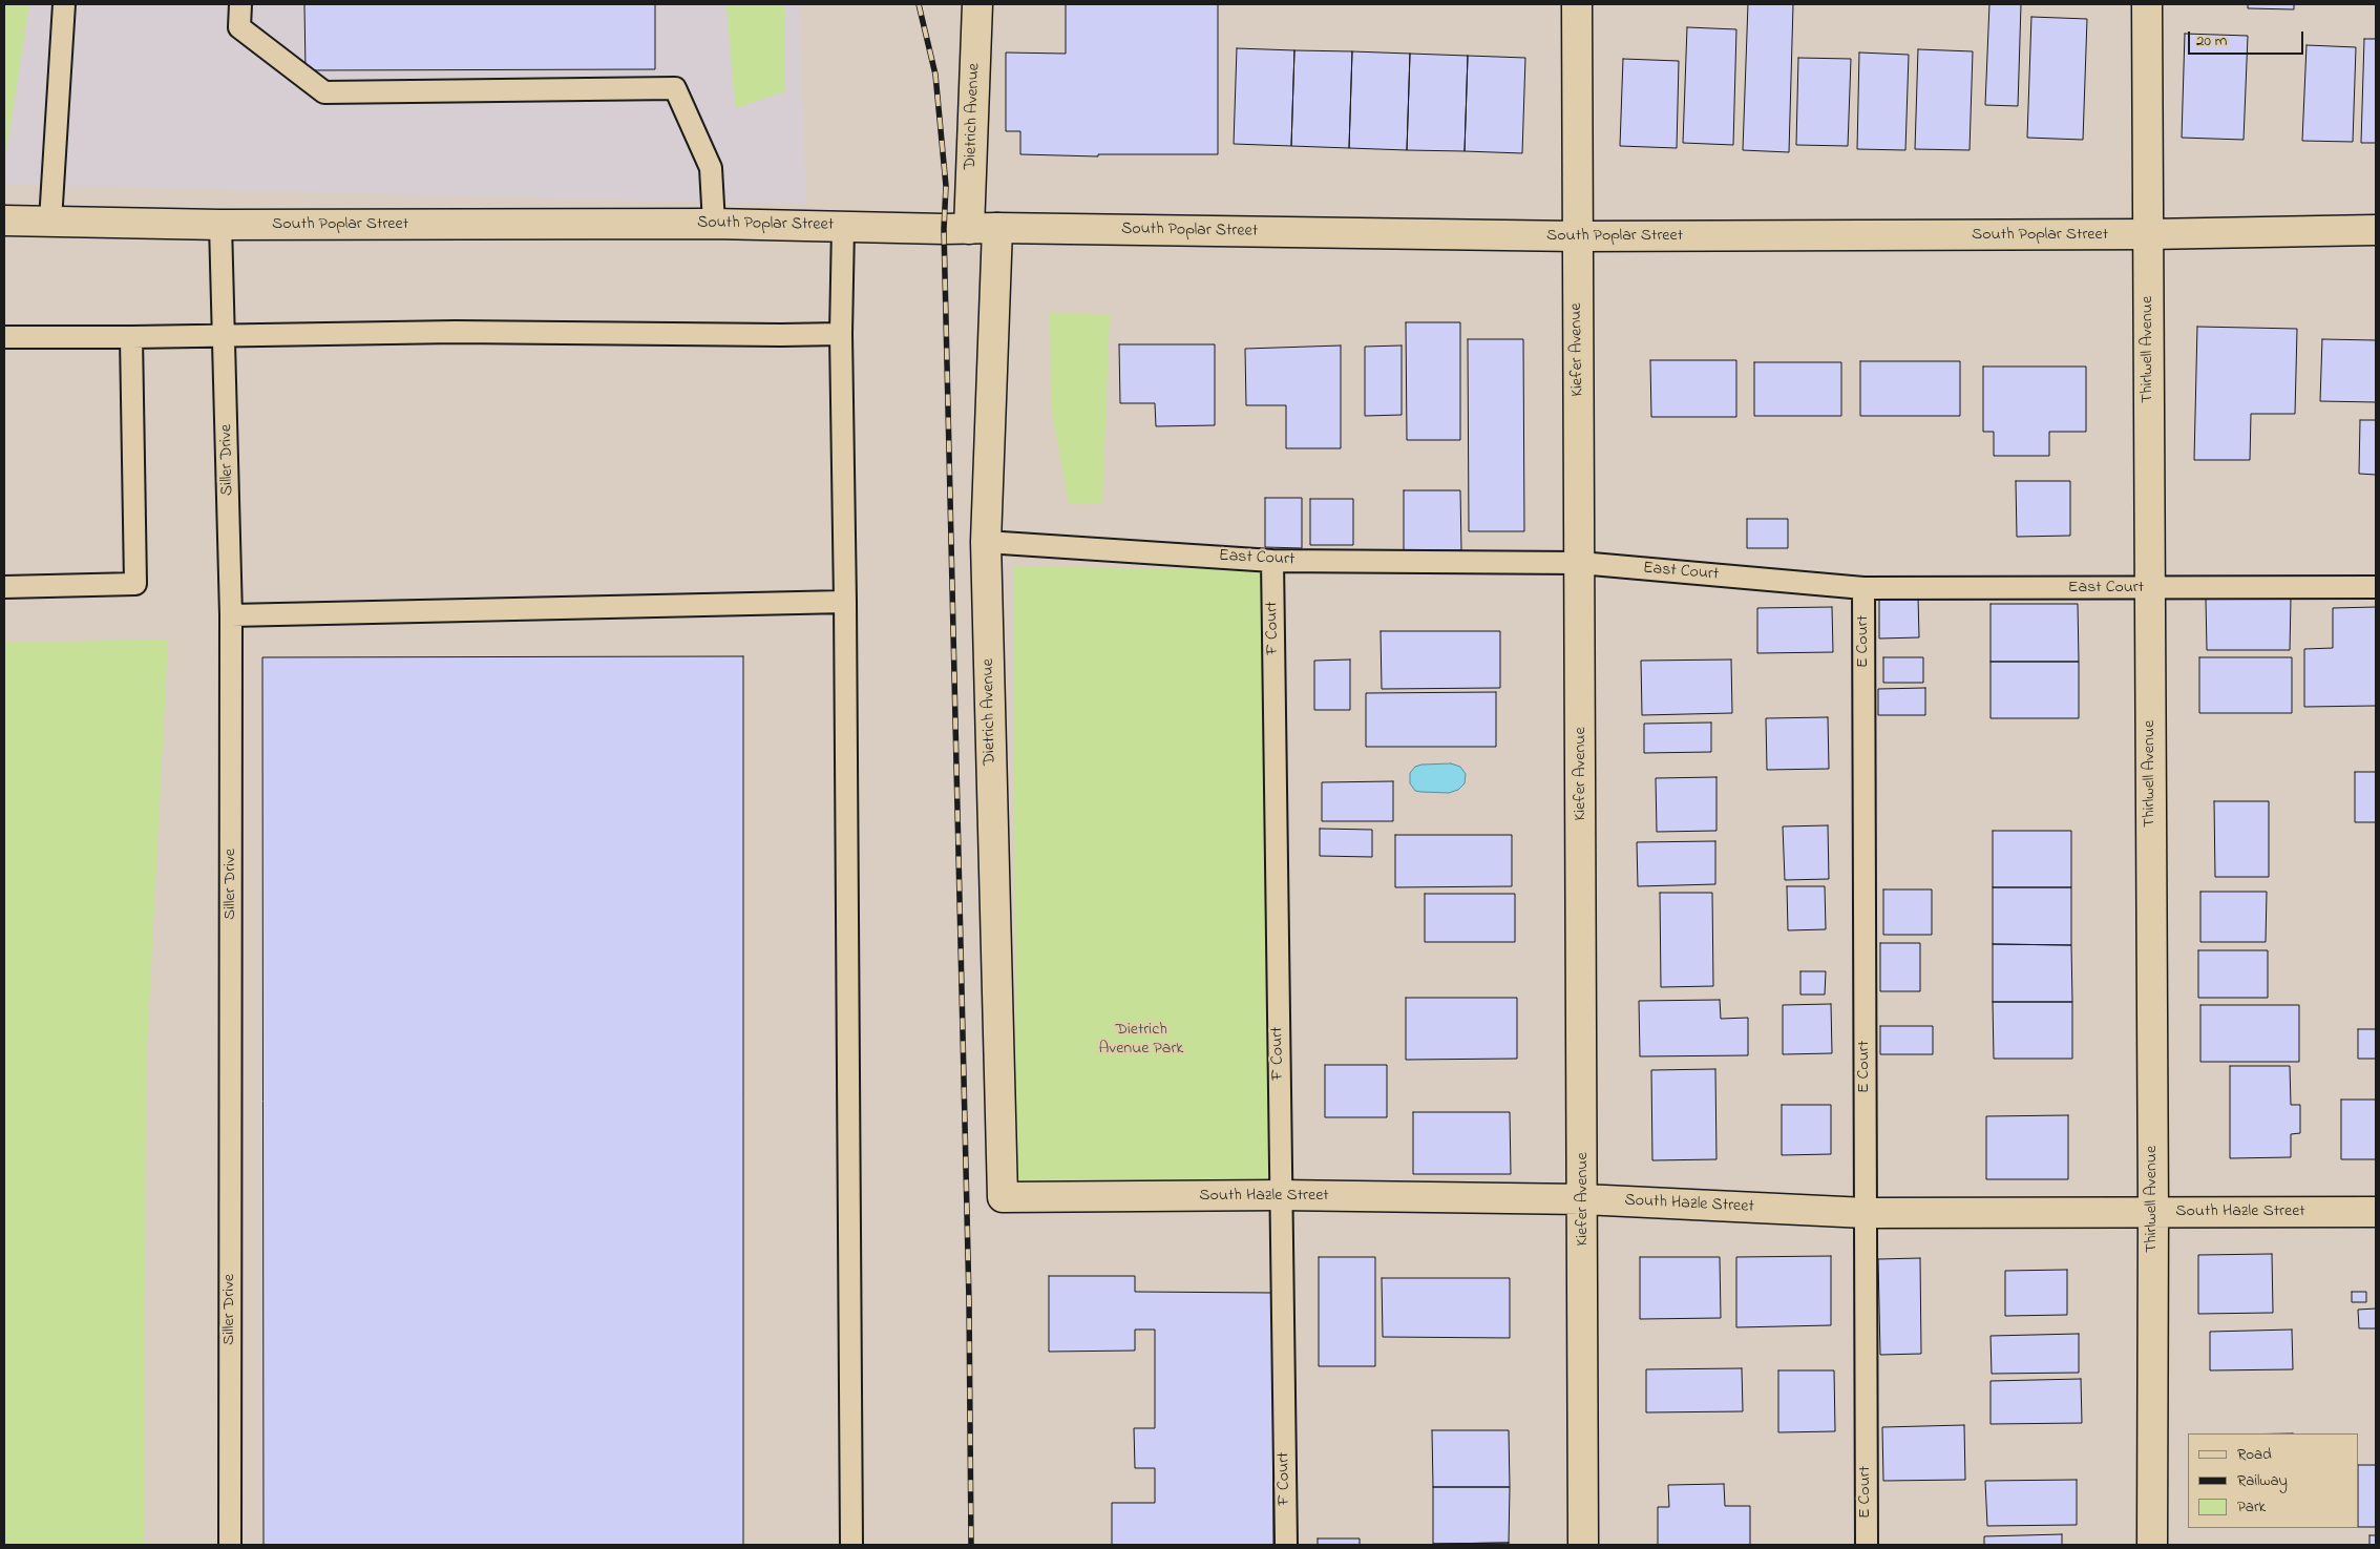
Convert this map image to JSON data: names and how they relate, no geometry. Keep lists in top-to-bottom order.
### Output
{
  "streets": {
    "street": [
      "Dietrich Avenue",
      "South Poplar Street",
      "Kiefer Avenue",
      "Thirlwell Avenue",
      "South Hazle Street"
    ],
    "lane": [
      "Siller Drive",
      "East Court",
      "F Court",
      "E Court"
    ]
  },
  "crossings": [
    ["Dietrich Avenue", "South Poplar Street"],
    ["Dietrich Avenue", "East Court"],
    ["Dietrich Avenue", "South Hazle Street"],
    ["South Poplar Street", "Kiefer Avenue"],
    ["South Poplar Street", "Thirlwell Avenue"],
    ["South Poplar Street", "Siller Drive"],
    ["Kiefer Avenue", "East Court"],
    ["Kiefer Avenue", "South Hazle Street"],
    ["Thirlwell Avenue", "East Court"],
    ["Thirlwell Avenue", "South Hazle Street"],
    ["East Court", "F Court"],
    ["East Court", "E Court"],
    ["F Court", "South Hazle Street"],
    ["E Court", "South Hazle Street"]
  ],
  "parks": ["Dietrich Avenue Park"],
  "legend": ["Road", "Railway", "Park"],
  "scale_bar": "20 m"
}
